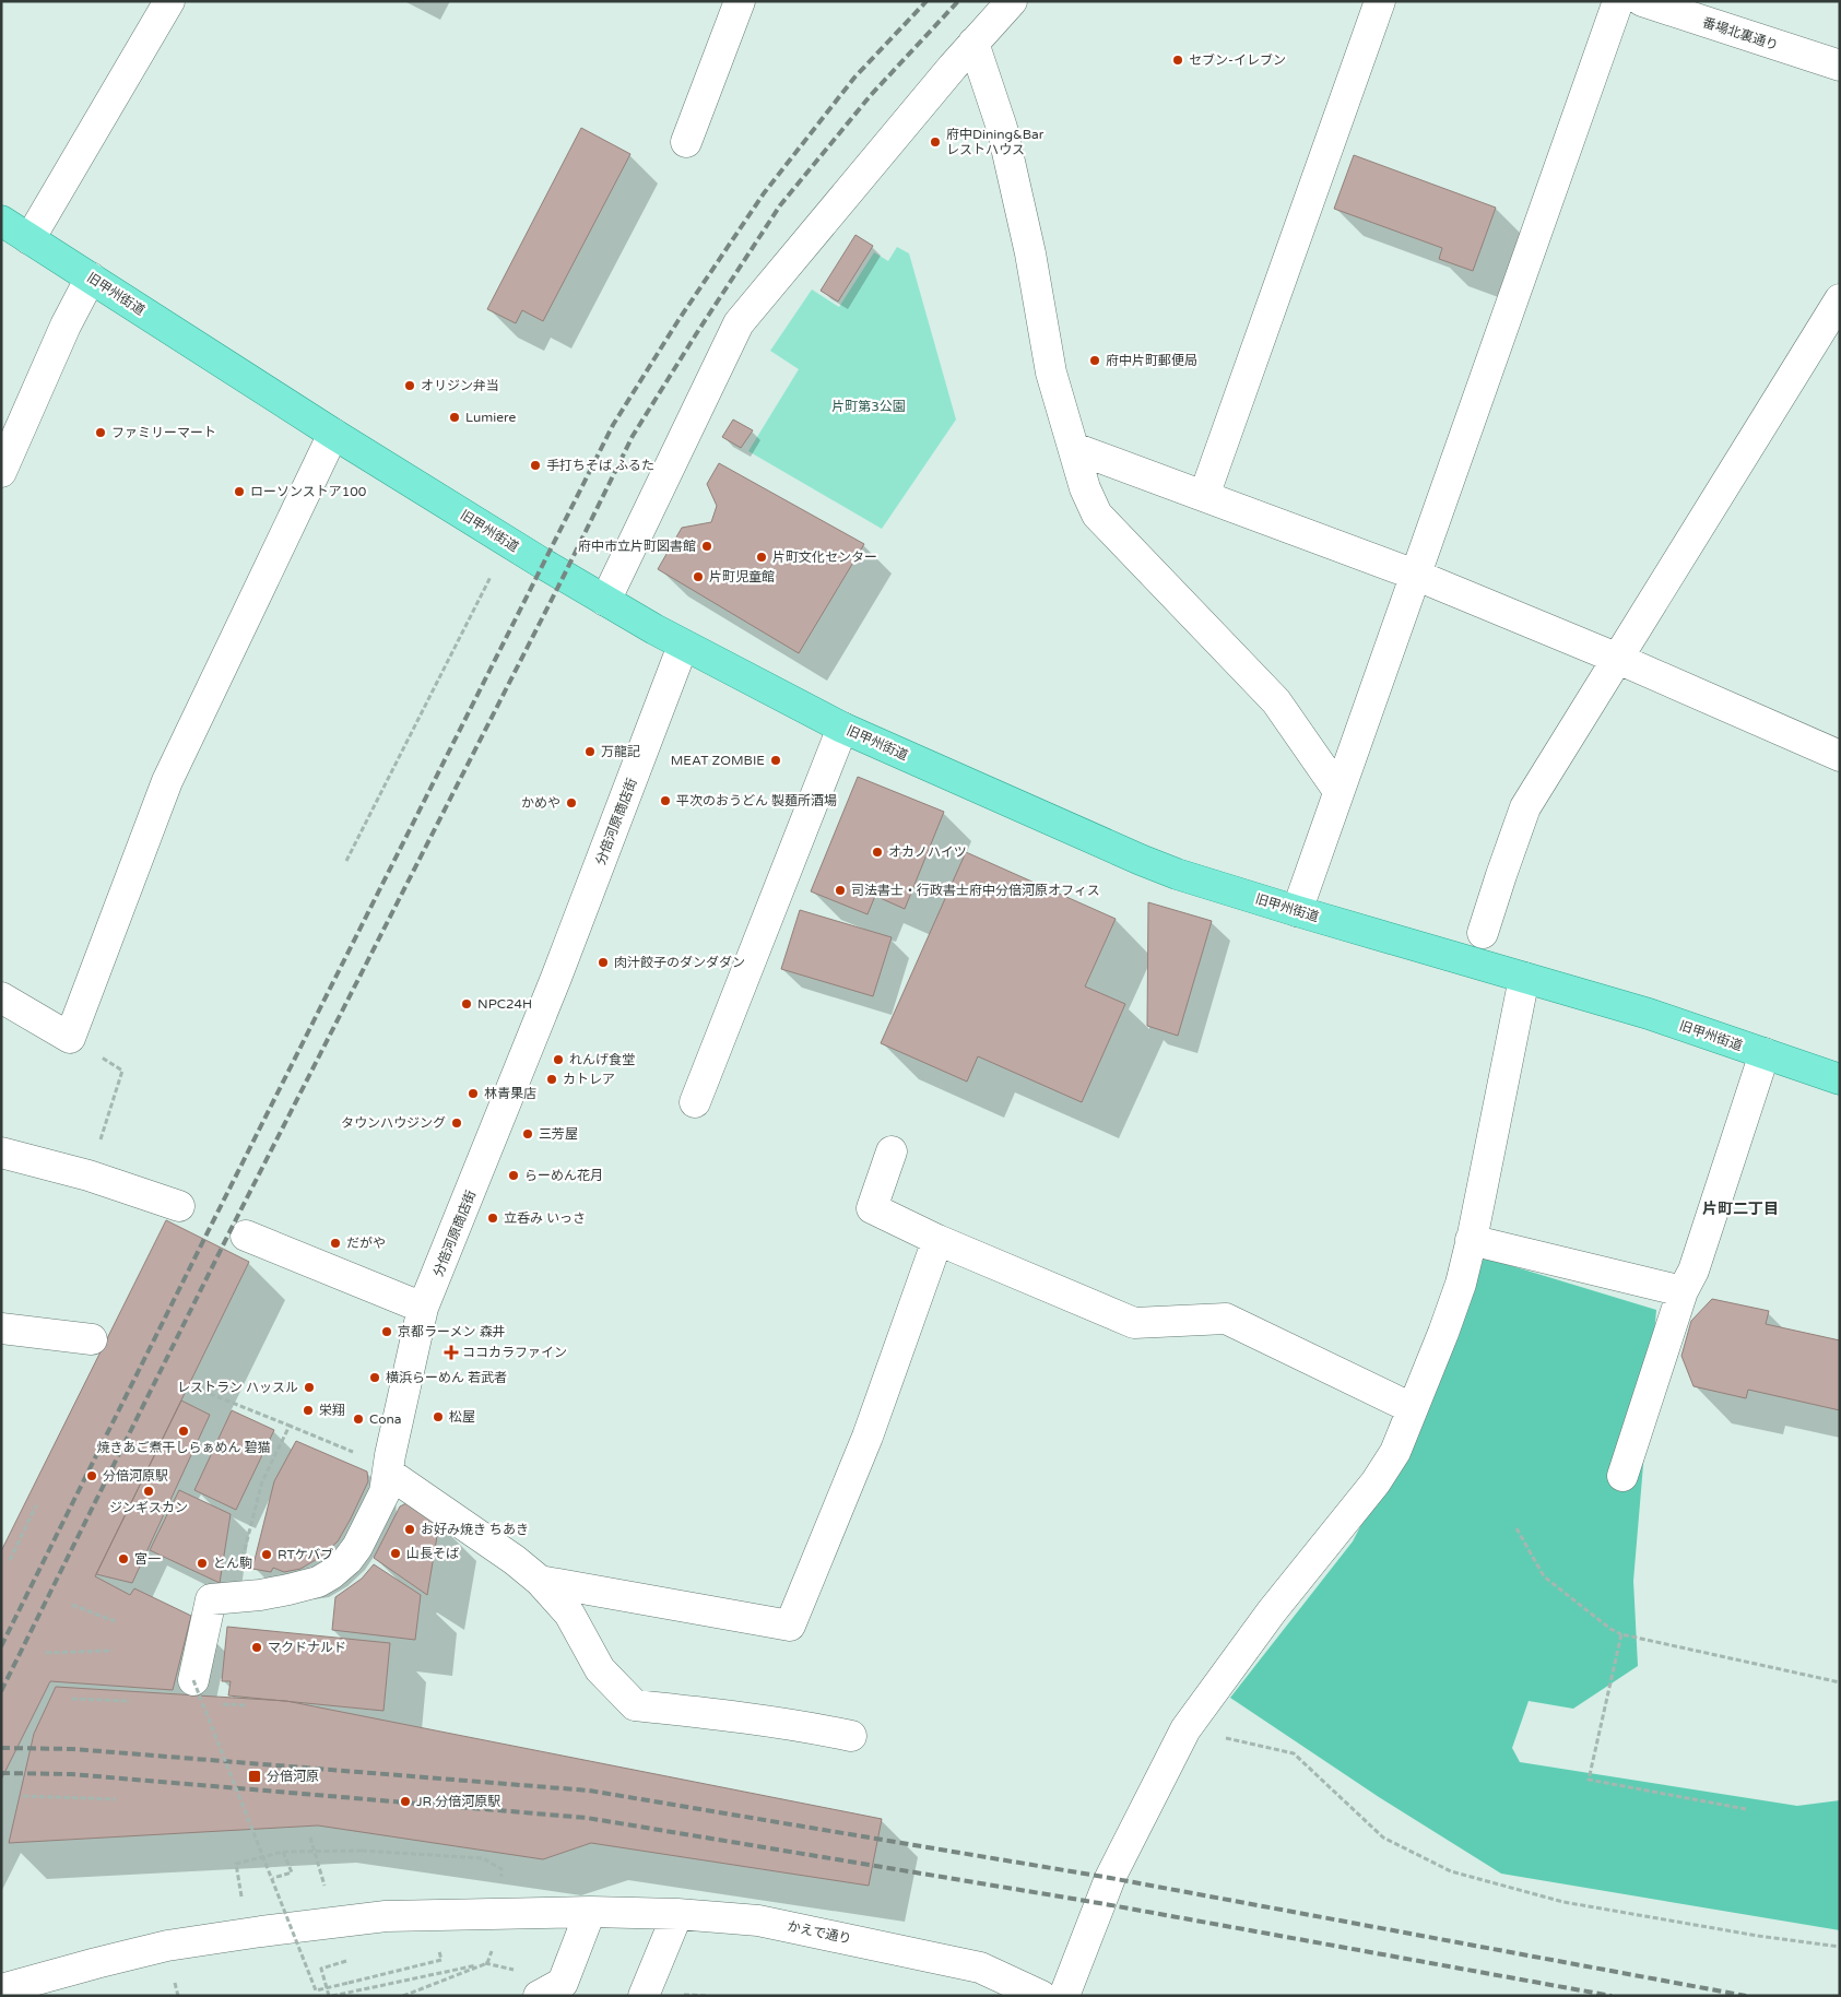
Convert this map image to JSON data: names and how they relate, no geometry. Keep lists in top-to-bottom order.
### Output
{
  "streets": {
    "main road": ["旧甲州街道"],
    "street": ["番場北裏通り", "分倍河原商店街", "かえで通り"]
  },
  "crossings": [
    ["旧甲州街道", "分倍河原商店街"]
  ],
  "districts": ["片町二丁目"],
  "parks": ["片町第3公園"],
  "places": {
    "other": [
      "セブン-イレブン",
      "府中Dining&Bar レストハウス",
      "府中片町郵便局",
      "オリジン弁当",
      "Lumiere",
      "ファミリーマート",
      "手打ちそば ふるた",
      "ローソンストア100",
      "府中市立片町図書館",
      "片町文化センター",
      "片町児童館",
      "万龍記",
      "MEAT ZOMBIE",
      "平次のおうどん 製麺所酒場",
      "かめや",
      "オカノハイツ",
      "司法書士・行政書士府中分倍河原オフィス",
      "肉汁餃子のダンダダン",
      "NPC24H",
      "れんげ食堂",
      "カトレア",
      "林青果店",
      "タウンハウジング",
      "三芳屋",
      "らーめん花月",
      "立呑み いっさ",
      "だがや",
      "京都ラーメン 森井",
      "横浜らーめん 若武者",
      "レストラン ハッスル",
      "栄翔",
      "松屋",
      "Cona",
      "焼きあご煮干しらぁめん 碧猫",
      "分倍河原駅",
      "ジンギスカン",
      "お好み焼き ちあき",
      "山長そば",
      "RTケバブ",
      "宮一",
      "とん駒",
      "マクドナルド",
      "JR 分倍河原駅"
    ],
    "health": ["ココカラファイン"],
    "transit": ["分倍河原"]
  }
}
